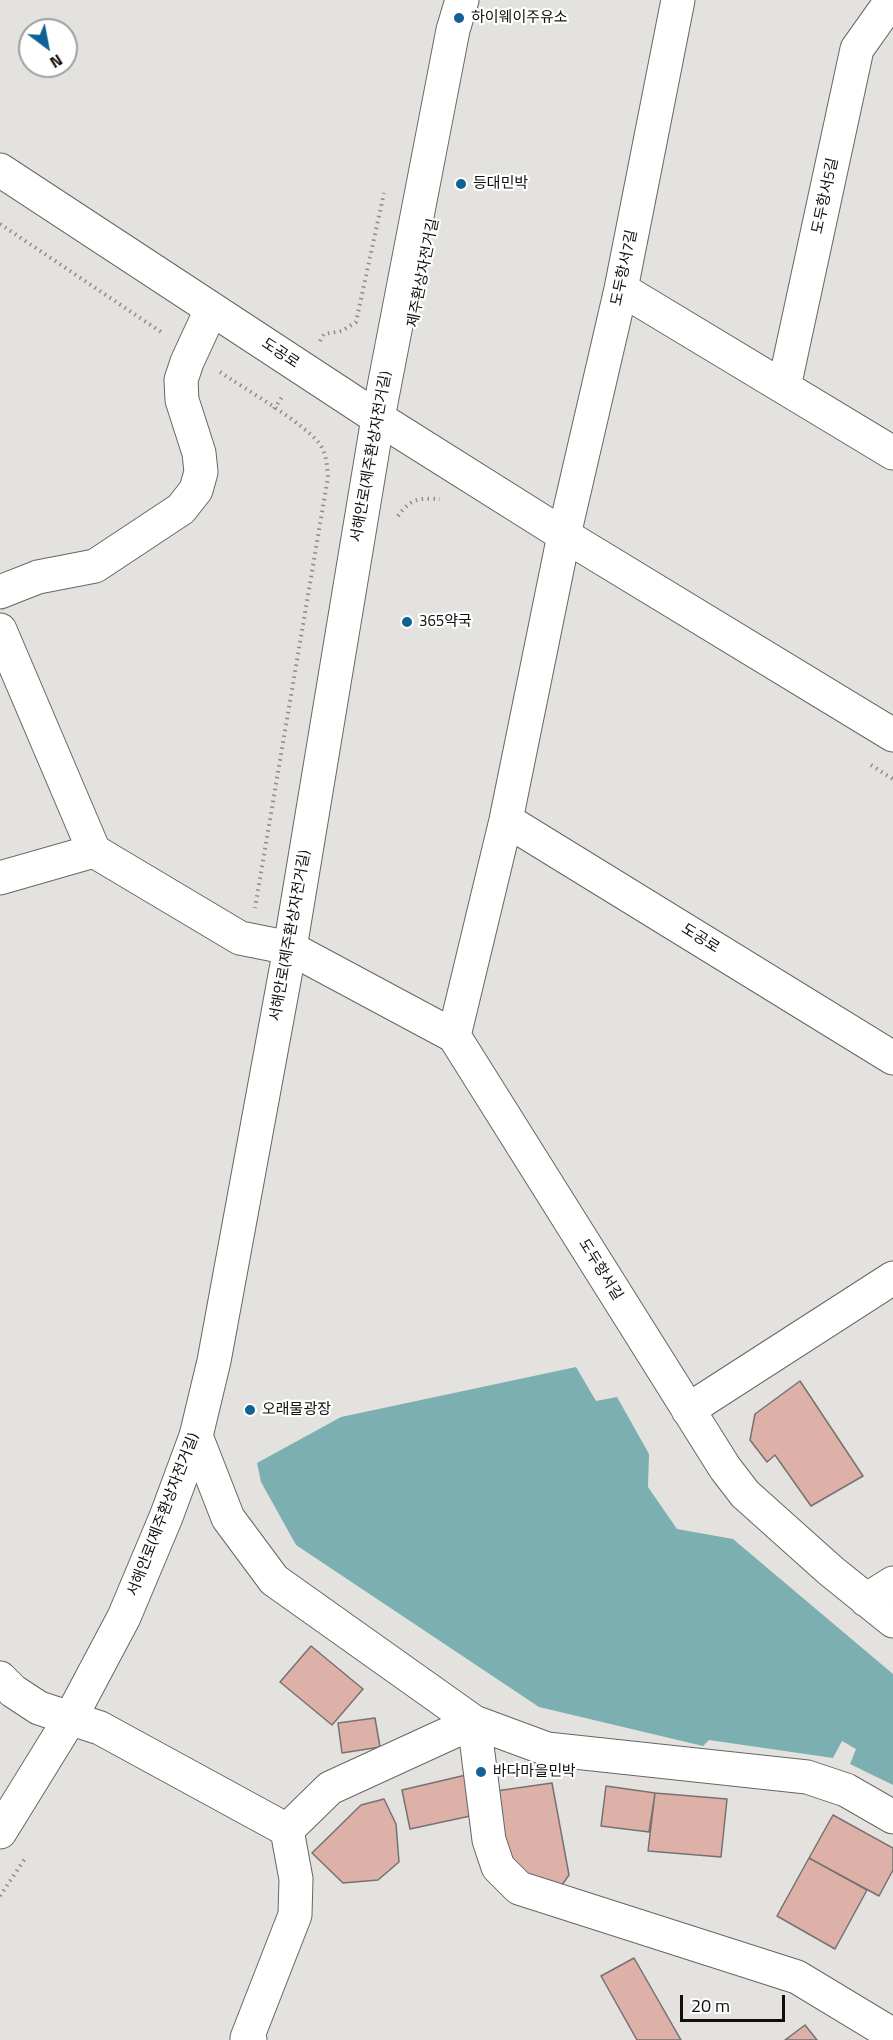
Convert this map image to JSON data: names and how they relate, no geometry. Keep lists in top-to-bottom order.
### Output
{
  "streets": {
    "street": [
      "도두항서5길",
      "도두항서7길",
      "도공로",
      "서해안로(제주환상자전거길)",
      "도두항서길"
    ]
  },
  "crossings": [
    ["도두항서7길", "도공로"],
    ["도공로", "서해안로(제주환상자전거길)"],
    ["서해안로(제주환상자전거길)", "도두항서길"]
  ],
  "places": [
    "하이웨이주유소",
    "등대민박",
    "365약국",
    "오래물광장",
    "바다마을민박"
  ],
  "scale_bar": "20 m",
  "north": "bottom right"
}
